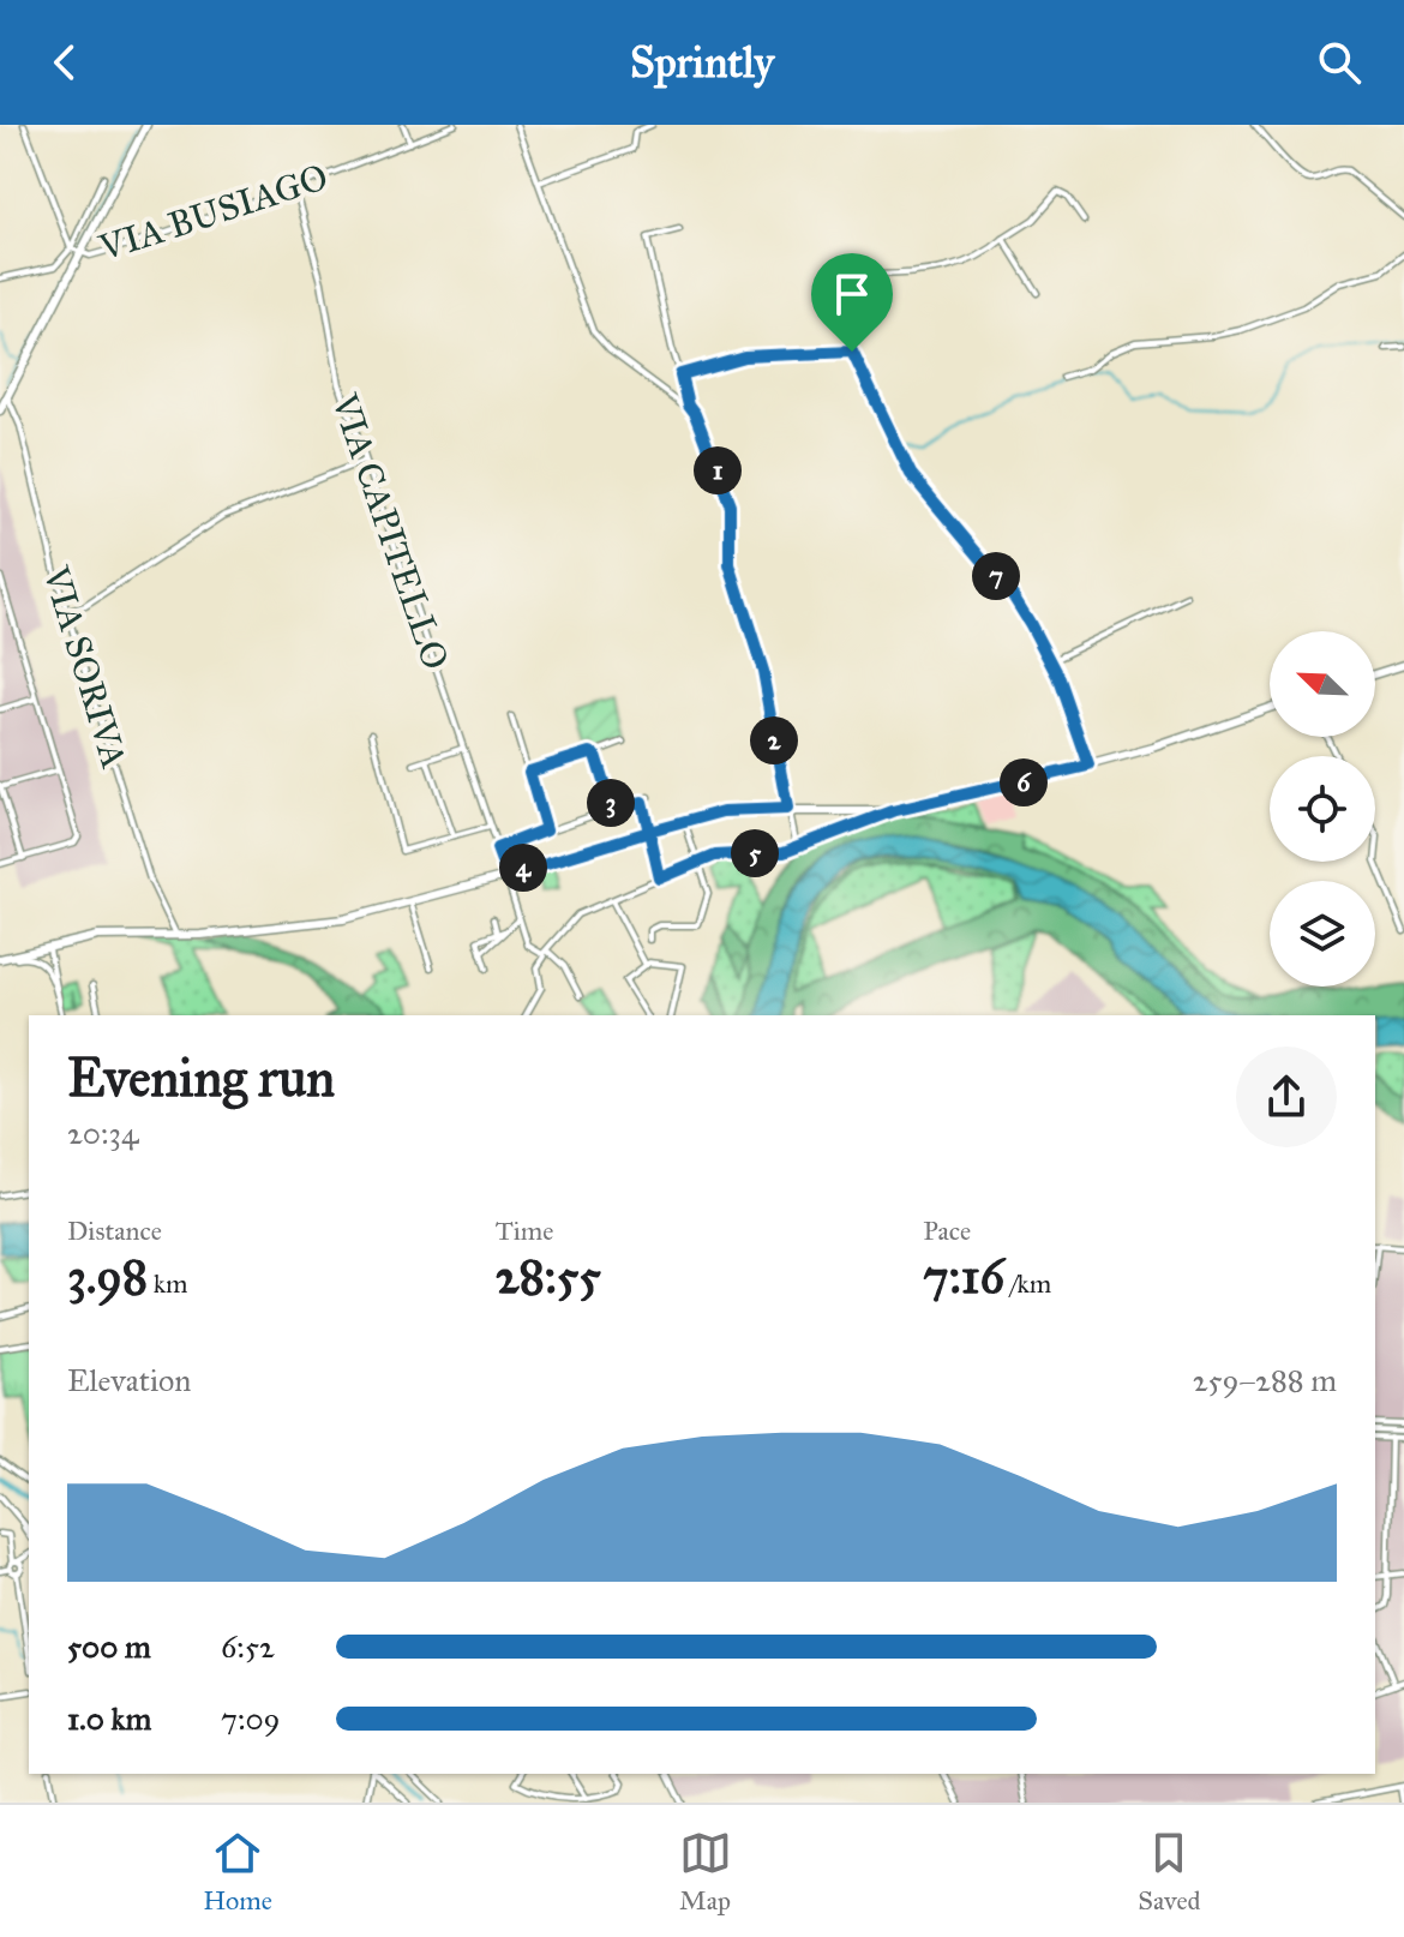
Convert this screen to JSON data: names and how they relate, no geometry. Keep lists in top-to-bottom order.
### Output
{
  "streets": {
    "street": ["VIA BUSIAGO", "VIA CAPITELLO", "VIA SORIVA"]
  },
  "crossings": [
    ["VIA BUSIAGO", "VIA CAPITELLO"]
  ],
  "north": "top left",
  "page": {
    "header": "Sprintly",
    "pins": [
      "1",
      "7",
      "2",
      "6",
      "3",
      "5",
      "4"
    ],
    "heading": ["Evening run", "20:34"],
    "stats": [
      ["Distance", "3.98 km"],
      ["Time", "28:55"],
      ["Pace", "7:16 /km"]
    ],
    "chart": ["Elevation", "259–288 m"],
    "list": [
      {
        "name": "500 m",
        "note": "6:52"
      },
      {
        "name": "1.0 km",
        "note": "7:09"
      }
    ],
    "tabs": ["Home", "Map", "Saved"]
  }
}
